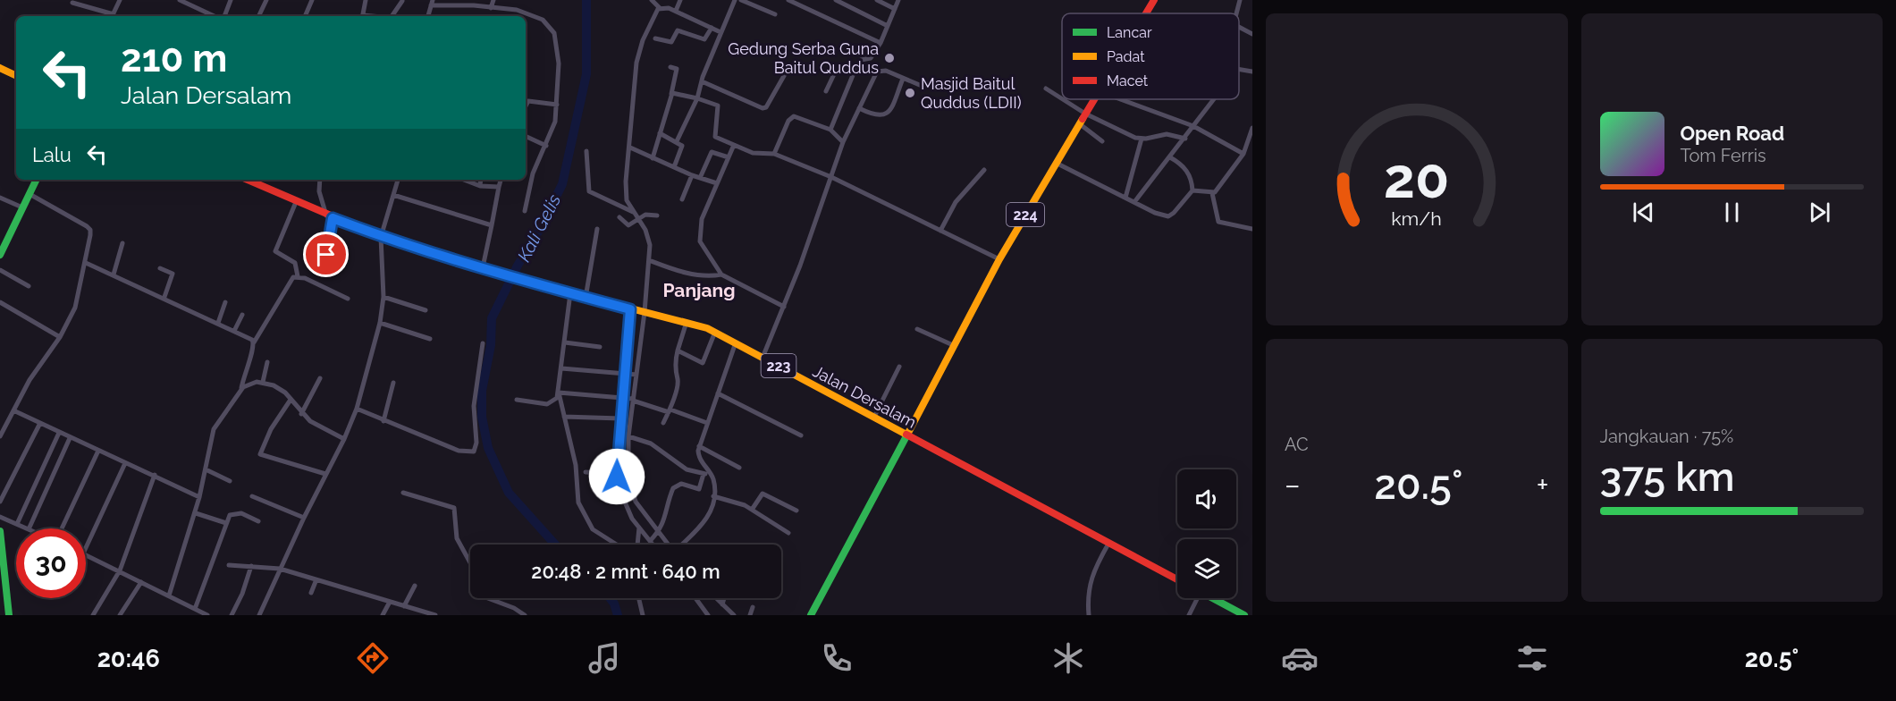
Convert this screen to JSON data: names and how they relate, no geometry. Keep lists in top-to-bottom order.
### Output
{
  "streets": {
    "main road": ["224", "223", "Jalan Dersalam"]
  },
  "crossings": [
    ["224", "Jalan Dersalam"]
  ],
  "districts": ["Panjang"],
  "water": ["Kali Gelis"],
  "places": ["Gedung Serba Guna Baitul Quddus", "Masjid Baitul Quddus (LDII)"],
  "legend": ["Lancar", "Padat", "Macet"],
  "page": {
    "turn": ["210 m", "Jalan Dersalam"],
    "song": ["Open Road", "Tom Ferris"],
    "then": "Lalu",
    "tile": [
      "AC",
      ["Jangkauan · 75%", "375 km"]
    ],
    "heat": ["−", "20.5°", "+"],
    "limit": "30",
    "trip": "20:48 · 2 mnt · 640 m",
    "tabs": ["20:46", "20.5°"],
    "gauge": ["20", "km/h"]
  }
}
